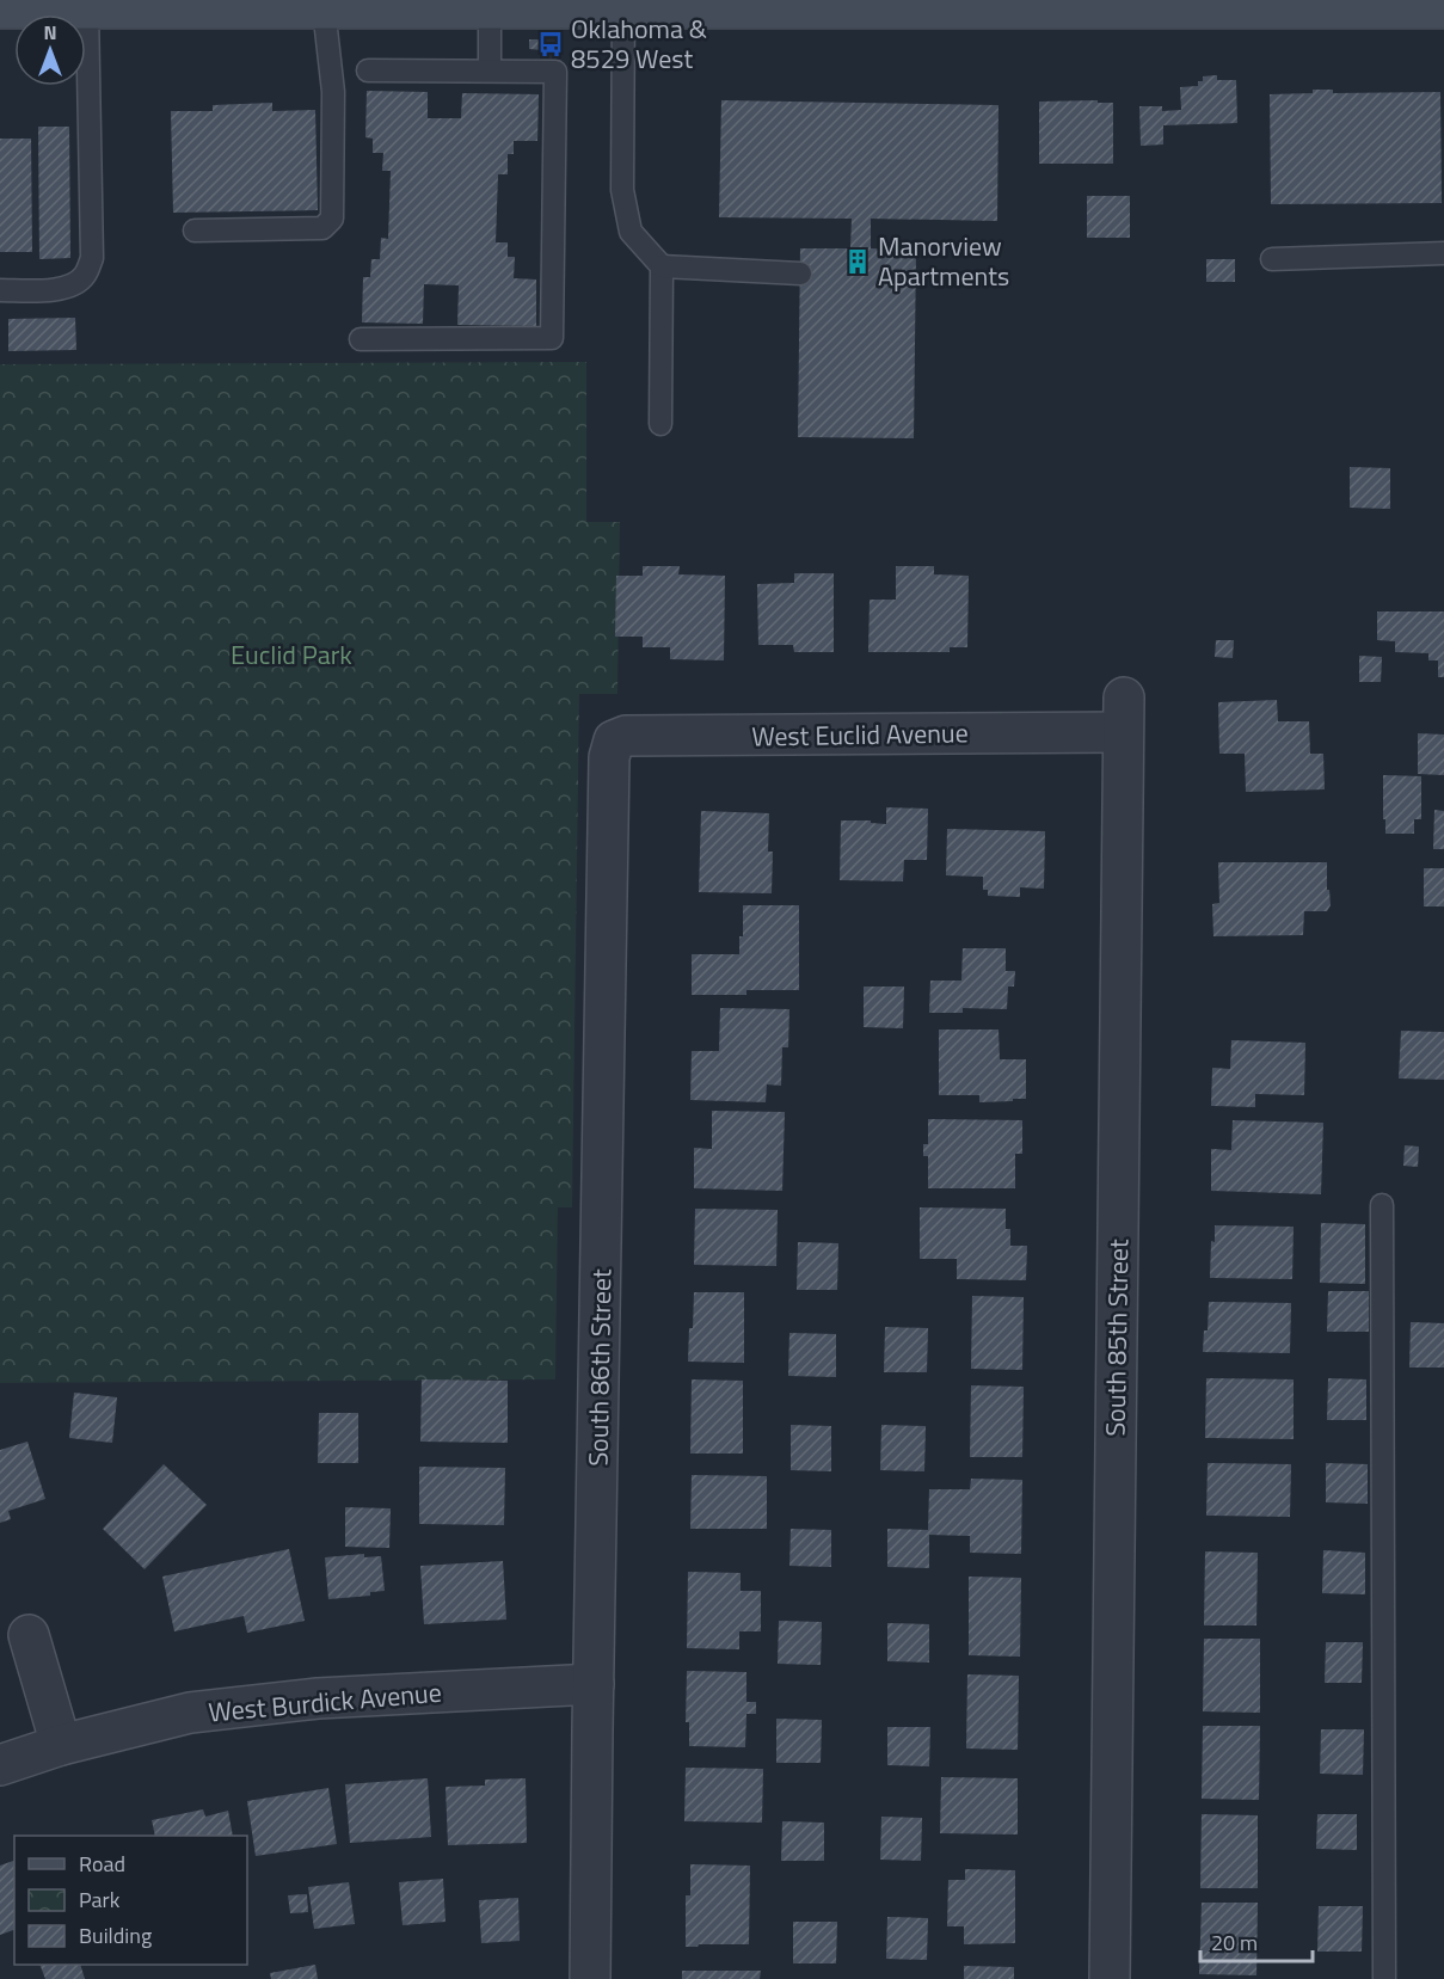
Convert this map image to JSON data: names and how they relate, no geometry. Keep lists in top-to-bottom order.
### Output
{
  "streets": {
    "street": [
      "West Euclid Avenue",
      "South 85th Street",
      "South 86th Street",
      "West Burdick Avenue"
    ]
  },
  "crossings": [
    ["West Euclid Avenue", "South 85th Street"],
    ["West Euclid Avenue", "South 86th Street"],
    ["South 86th Street", "West Burdick Avenue"]
  ],
  "parks": ["Euclid Park"],
  "places": {
    "bus stop": ["Oklahoma & 8529 West"],
    "building": ["Manorview Apartments"]
  },
  "legend": ["Road", "Park", "Building"],
  "scale_bar": "20 m",
  "north": "top"
}
